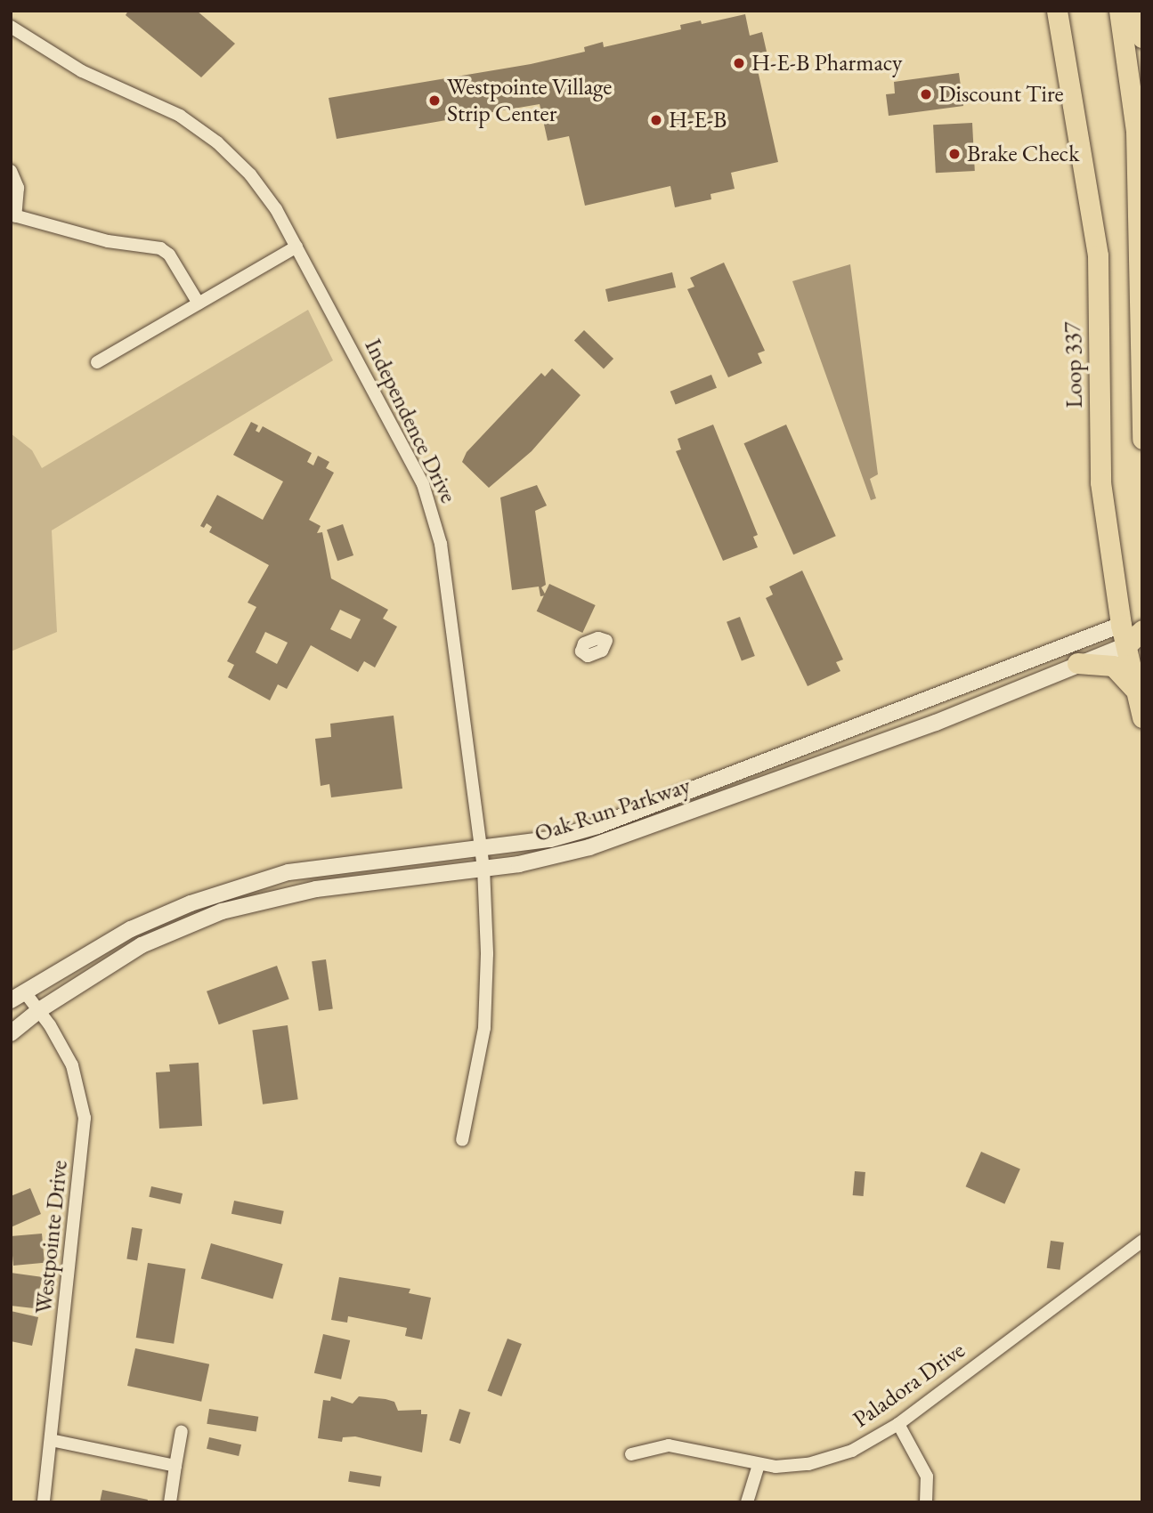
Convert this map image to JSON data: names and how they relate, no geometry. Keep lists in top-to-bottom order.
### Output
{
  "streets": {
    "main road": ["Loop 337"],
    "street": [
      "Independence Drive",
      "Oak Run Parkway",
      "Westpointe Drive",
      "Paladora Drive"
    ]
  },
  "crossings": [
    ["Loop 337", "Oak Run Parkway"],
    ["Independence Drive", "Oak Run Parkway"],
    ["Oak Run Parkway", "Westpointe Drive"]
  ],
  "places": [
    "H-E-B Pharmacy",
    "Discount Tire",
    "Westpointe Village Strip Center",
    "H-E-B",
    "Brake Check"
  ]
}
